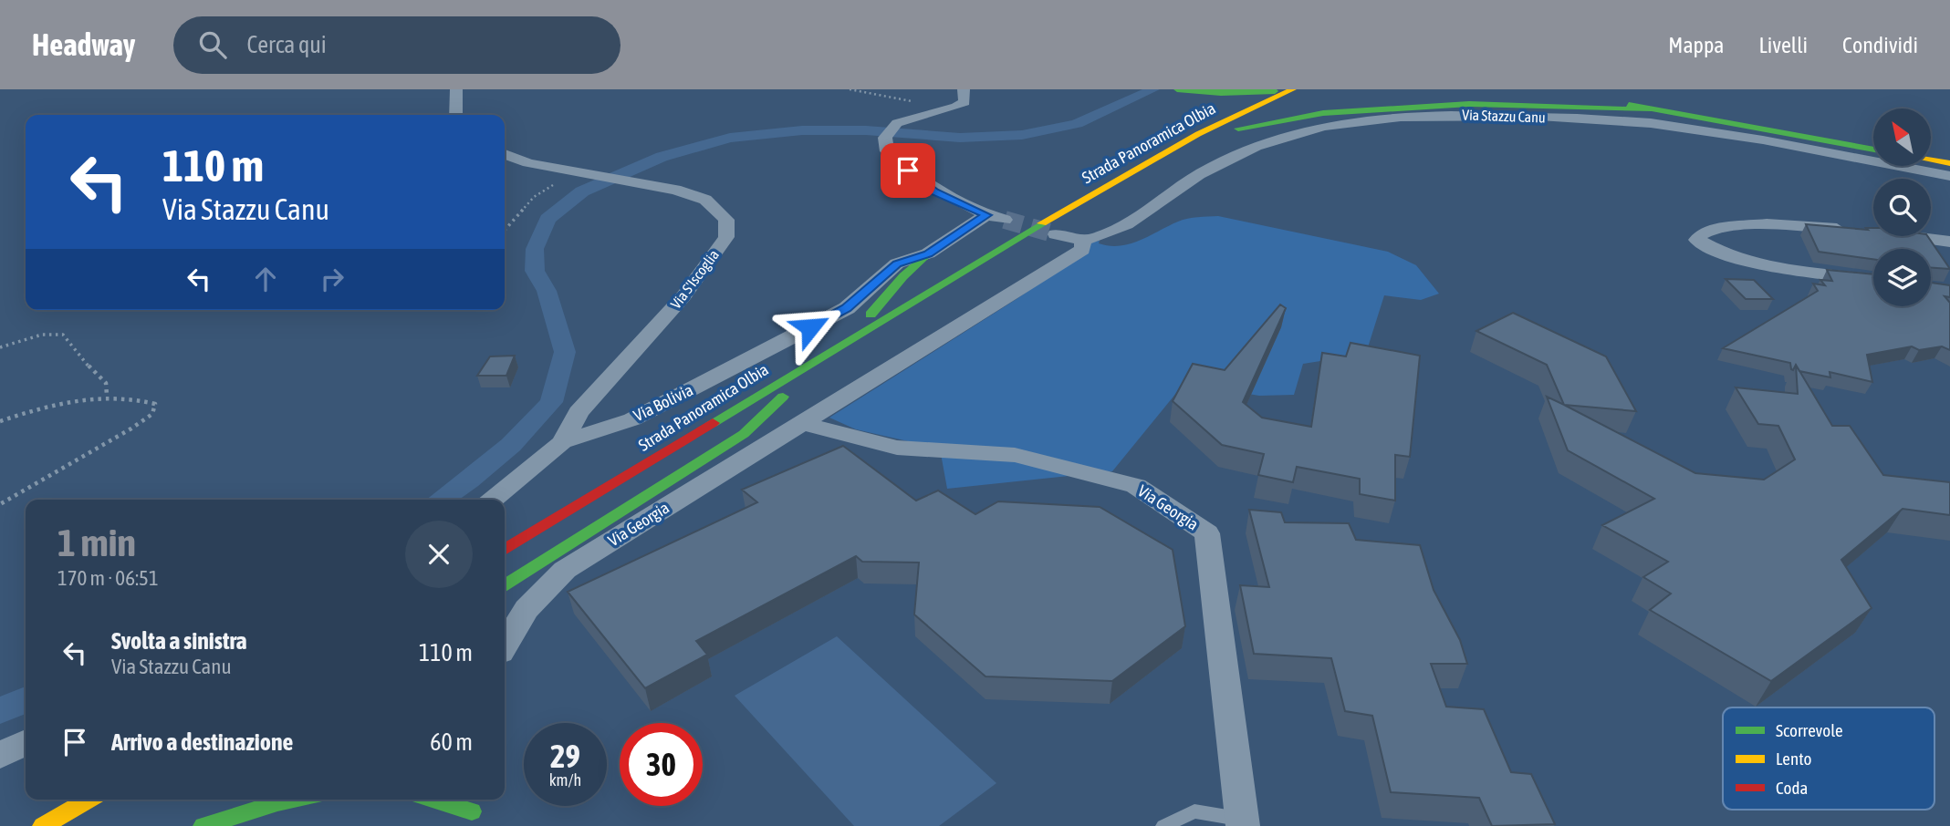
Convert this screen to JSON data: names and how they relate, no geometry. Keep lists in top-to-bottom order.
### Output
{
  "streets": {
    "highway": ["Strada Panoramica Olbia"],
    "street": [
      "Via Stazzu Canu",
      "Via S'Iscoglia",
      "Via Bolivia",
      "Via Georgia"
    ]
  },
  "crossings": [
    ["Via Stazzu Canu", "Via Georgia"],
    ["Via S'Iscoglia", "Via Bolivia"]
  ],
  "legend": ["Scorrevole", "Lento", "Coda"],
  "north": "top left",
  "page": {
    "header": "Headway",
    "search": "Cerca qui",
    "nav": ["Mappa", "Livelli", "Condividi"],
    "turn": ["110 m", "Via Stazzu Canu"],
    "heading": ["1 min", "170 m · 06:51"],
    "list": [
      {
        "name": "Svolta a sinistra",
        "note": "Via Stazzu Canu",
        "value": "110 m"
      },
      {
        "name": "Arrivo a destinazione",
        "value": "60 m"
      }
    ],
    "speed": "29 km/h",
    "limit": "30"
  }
}
